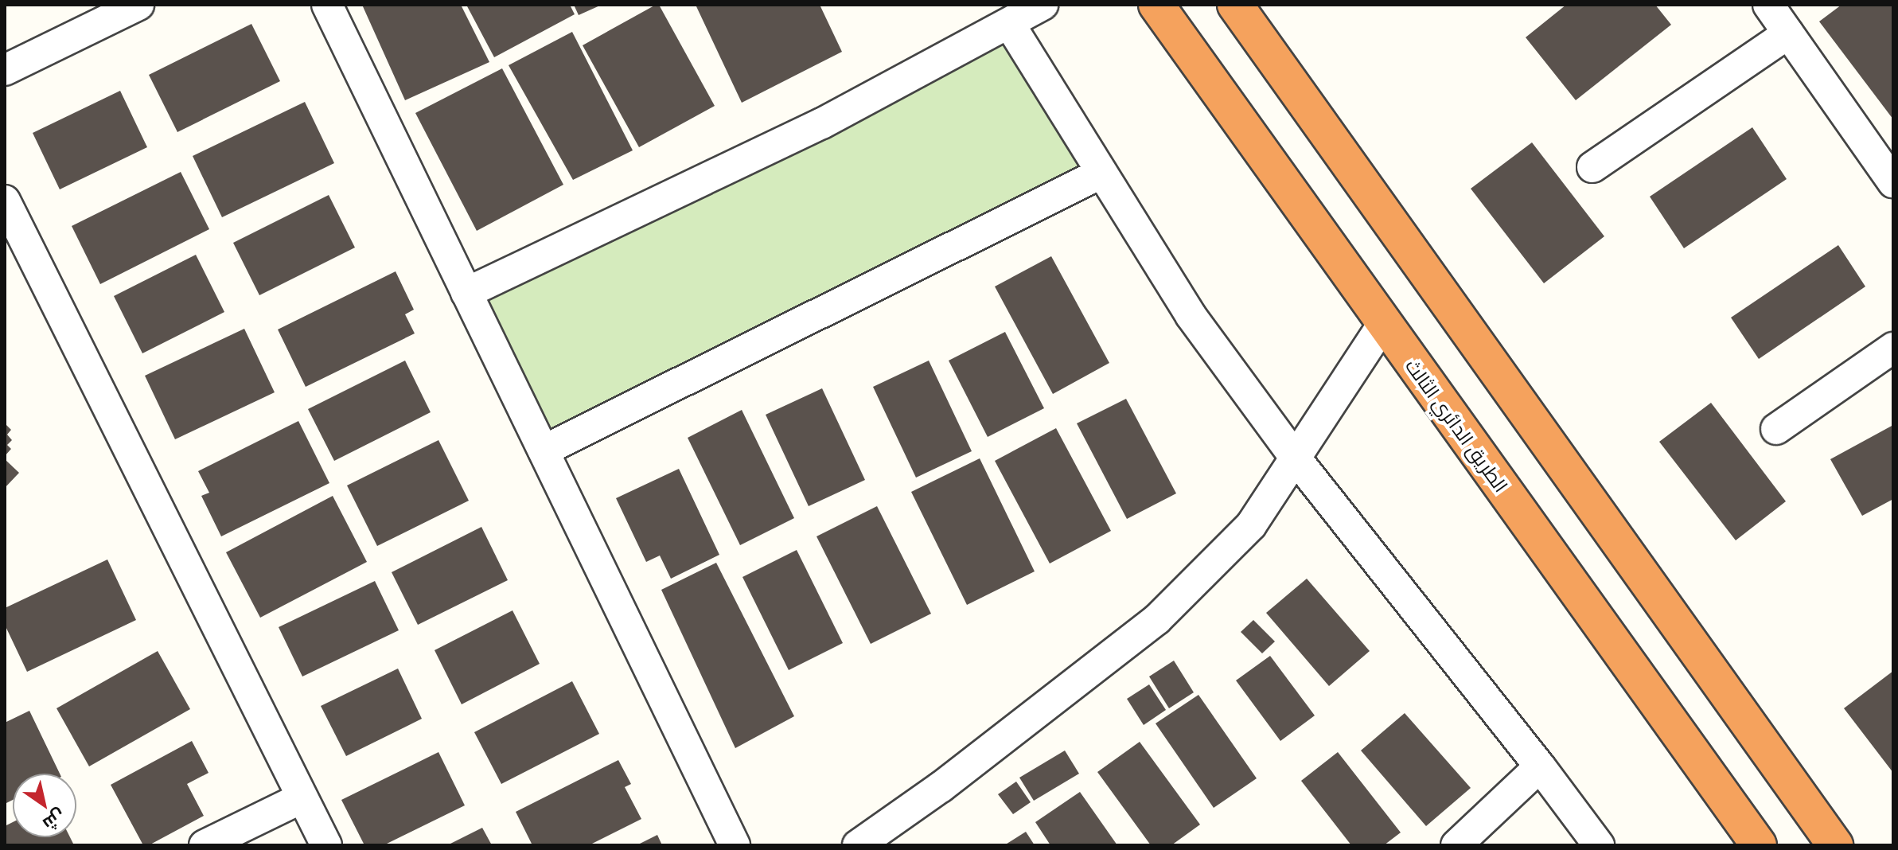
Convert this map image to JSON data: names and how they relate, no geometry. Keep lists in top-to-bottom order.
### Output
{
  "streets": {
    "highway": ["الطريق الدائري الثالث"]
  },
  "north": "bottom right"
}
